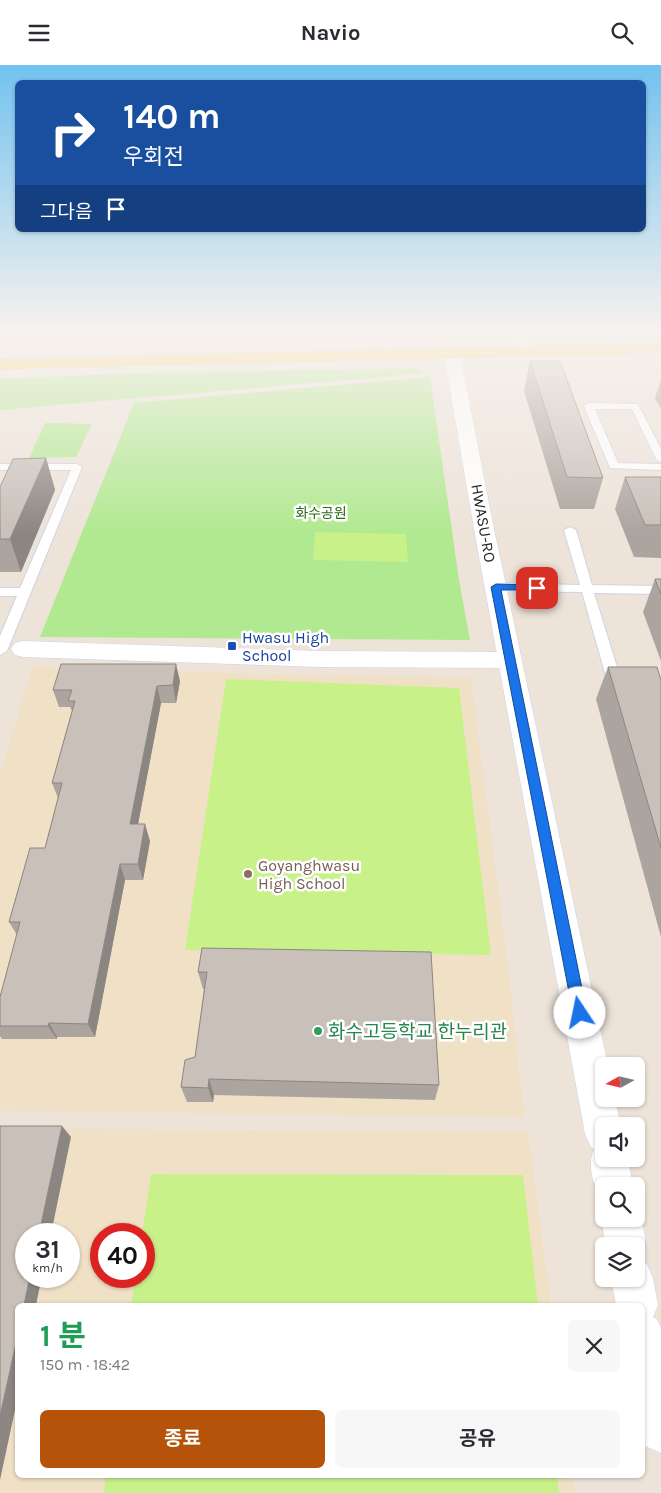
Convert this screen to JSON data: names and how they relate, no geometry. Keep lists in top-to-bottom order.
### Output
{
  "streets": {
    "street": ["HWASU-RO"]
  },
  "parks": ["화수공원"],
  "places": {
    "transit": ["Hwasu High School"],
    "other": ["Goyanghwasu High School", "화수고등학교 한누리관"]
  },
  "north": "left",
  "page": {
    "header": "Navio",
    "turn": ["140 m", "우회전"],
    "then": "그다음",
    "speed": "31 km/h",
    "limit": "40",
    "heading": ["1 분", "150 m · 18:42"],
    "buttons": ["종료", "공유"]
  }
}
